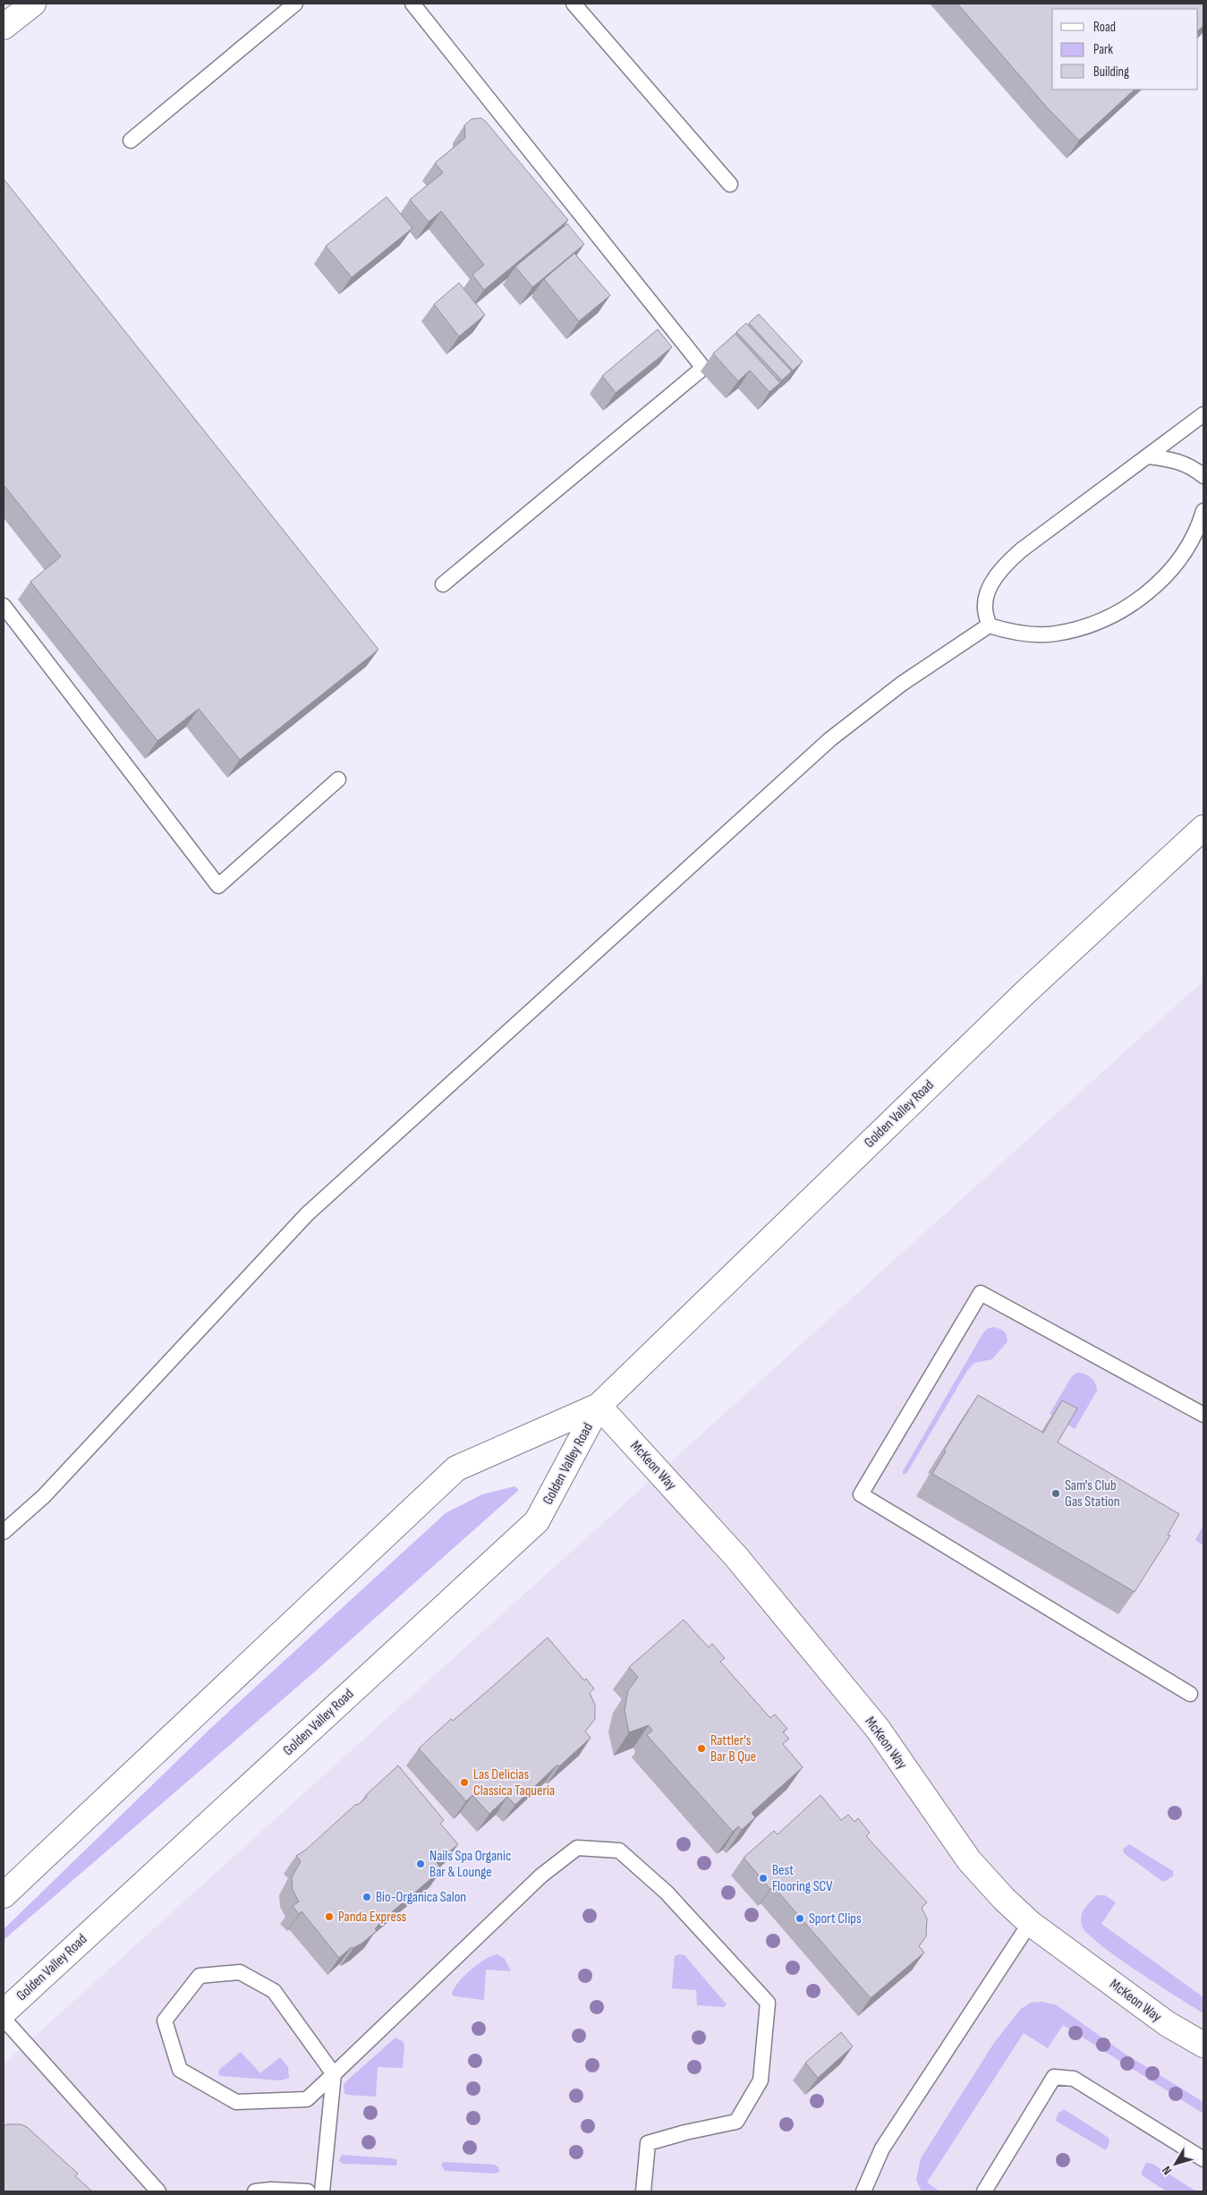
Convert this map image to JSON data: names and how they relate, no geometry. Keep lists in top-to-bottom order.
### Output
{
  "streets": {
    "main road": ["Golden Valley Road", "McKeon Way"]
  },
  "crossings": [
    ["Golden Valley Road", "McKeon Way"]
  ],
  "places": [
    "Sam's Club Gas Station",
    "Rattler's Bar B Que",
    "Las Delicias Classica Taqueria",
    "Nails Spa Organic Bar & Lounge",
    "Best Flooring SCV",
    "Bio-Organica Salon",
    "Panda Express",
    "Sport Clips"
  ],
  "legend": ["Road", "Park", "Building"],
  "north": "bottom left"
}
